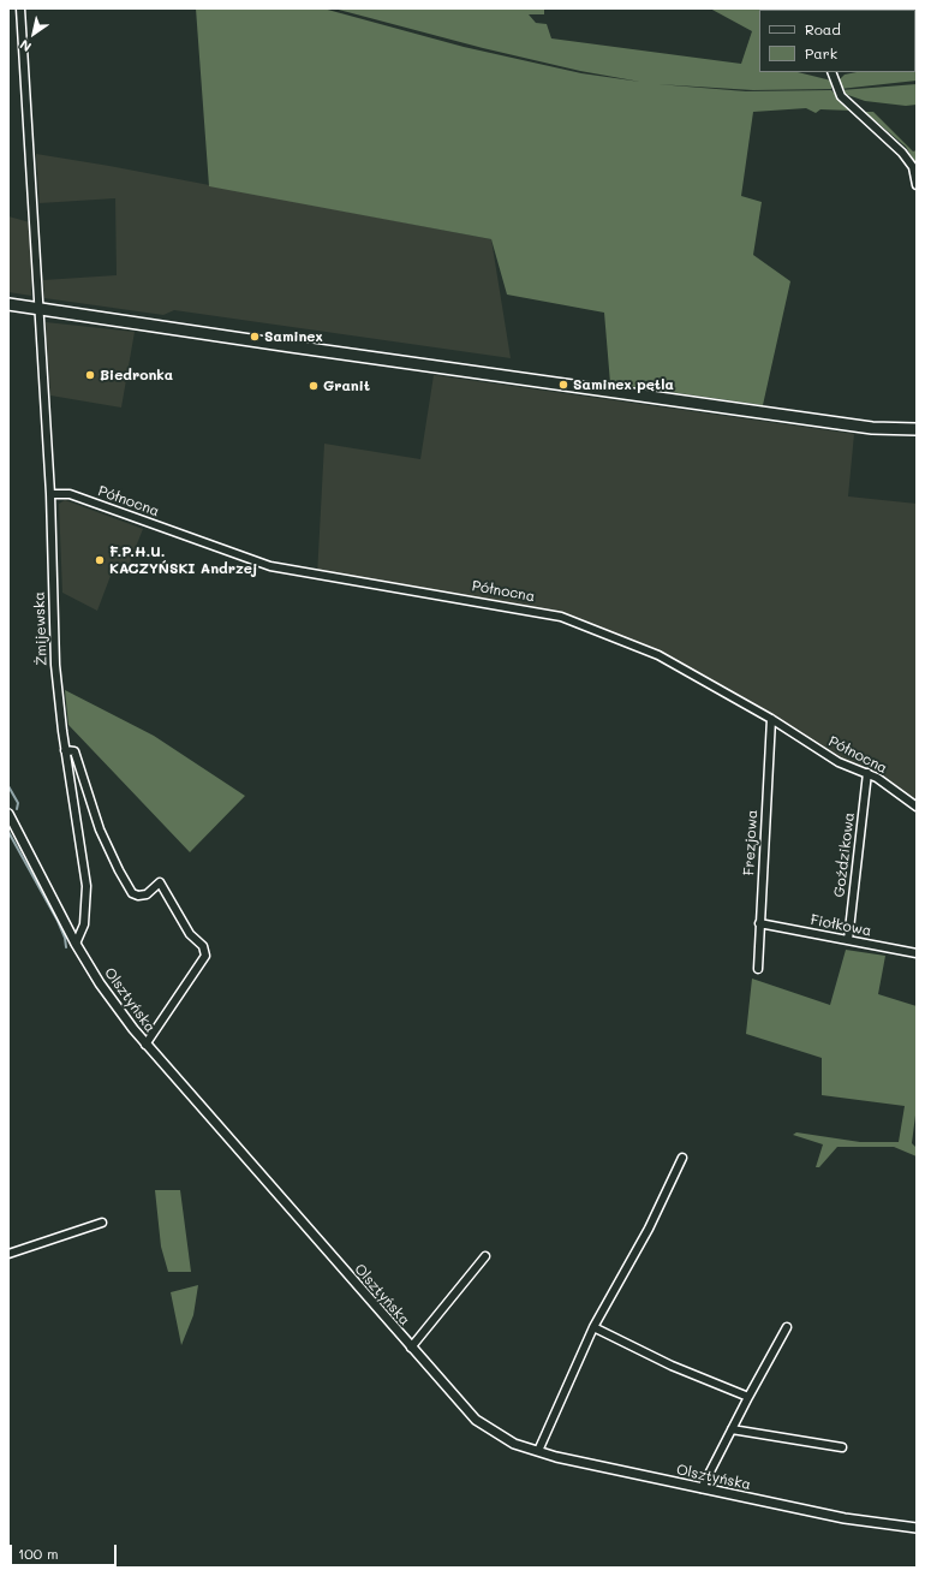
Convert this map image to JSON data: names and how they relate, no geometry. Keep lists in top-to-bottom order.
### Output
{
  "streets": {
    "street": [
      "Północna",
      "Żmijewska",
      "Frezjowa",
      "Goździkowa",
      "Fiołkowa",
      "Olsztyńska"
    ]
  },
  "crossings": [
    ["Północna", "Żmijewska"],
    ["Północna", "Frezjowa"],
    ["Północna", "Goździkowa"],
    ["Żmijewska", "Olsztyńska"],
    ["Frezjowa", "Fiołkowa"],
    ["Goździkowa", "Fiołkowa"]
  ],
  "places": [
    "Saminex",
    "Biedronka",
    "Saminex pętla",
    "Granit",
    "F.P.H.U. KACZYŃSKI Andrzej"
  ],
  "legend": ["Road", "Park"],
  "scale_bar": "100 m",
  "north": "bottom left"
}
